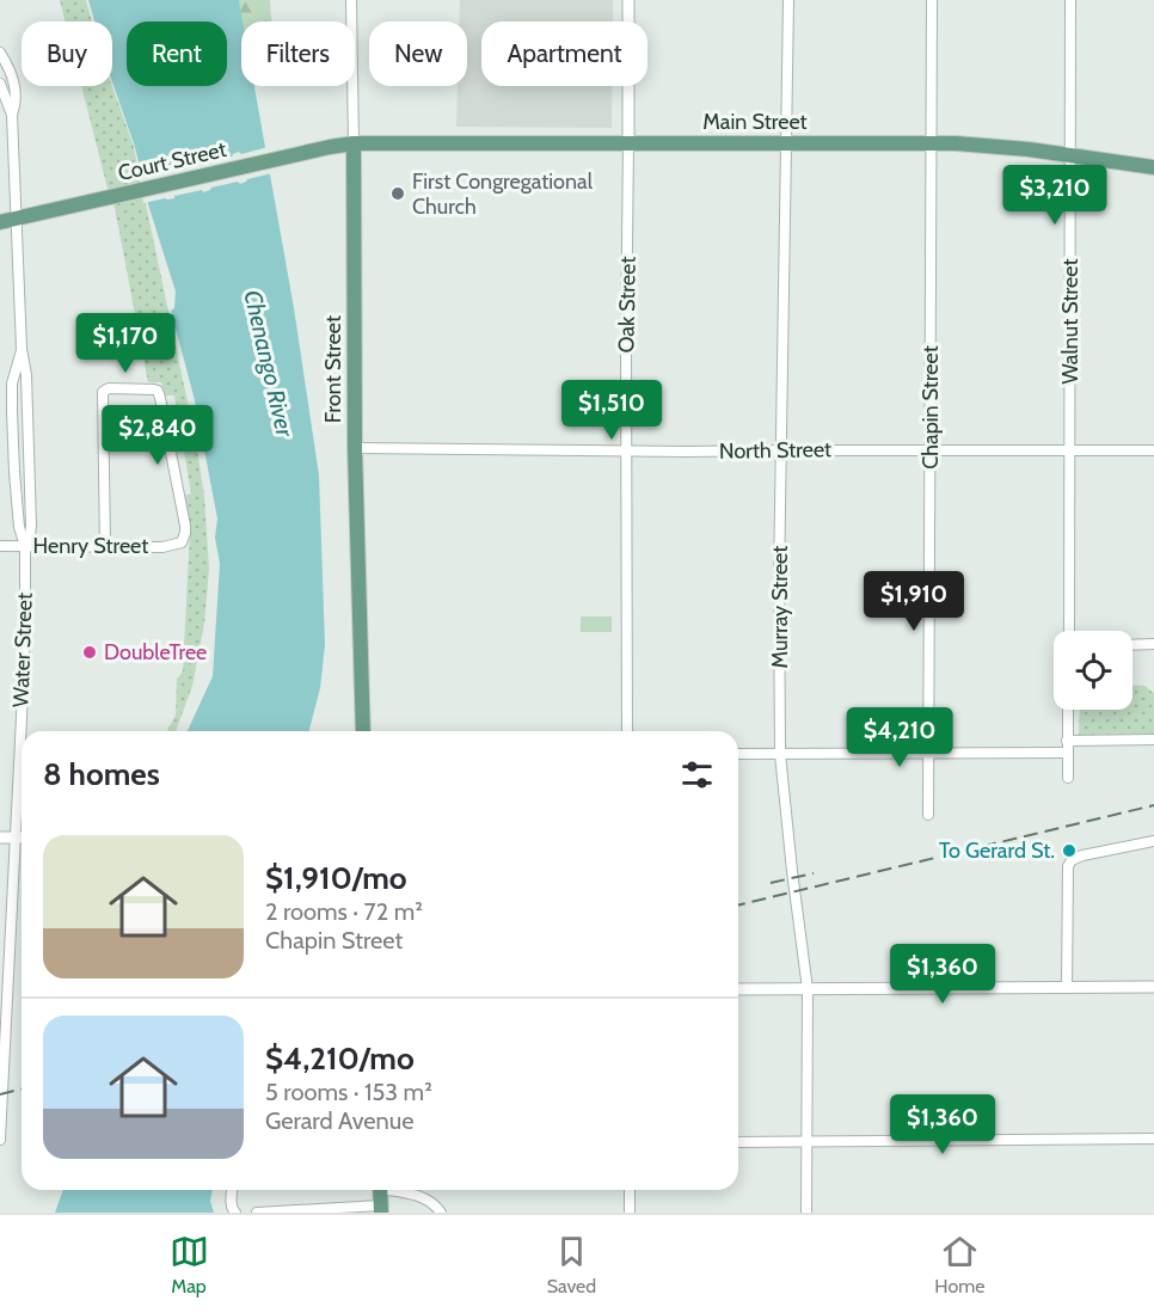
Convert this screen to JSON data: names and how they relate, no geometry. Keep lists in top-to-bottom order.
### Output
{
  "streets": {
    "main road": ["Main Street", "Court Street", "Front Street"],
    "street": [
      "Oak Street",
      "Walnut Street",
      "Chapin Street",
      "North Street",
      "Henry Street",
      "Murray Street",
      "Water Street"
    ]
  },
  "crossings": [
    ["Main Street", "Court Street"],
    ["Main Street", "Oak Street"],
    ["Main Street", "Walnut Street"],
    ["Main Street", "Front Street"],
    ["Main Street", "Chapin Street"],
    ["Main Street", "Murray Street"],
    ["Court Street", "Front Street"],
    ["Court Street", "Water Street"],
    ["Oak Street", "North Street"],
    ["Walnut Street", "North Street"],
    ["Front Street", "North Street"],
    ["Chapin Street", "North Street"],
    ["North Street", "Murray Street"],
    ["Henry Street", "Water Street"]
  ],
  "water": ["Chenango River"],
  "places": ["First Congregational Church", "DoubleTree", "To Gerard St."],
  "page": {
    "chip": [
      "Buy",
      "Rent",
      "Filters",
      "New",
      "Apartment"
    ],
    "price": [
      "$3,210",
      "$1,170",
      "$1,510",
      "$2,840",
      "$1,910",
      "$4,210",
      "$1,360",
      "$1,360"
    ],
    "heading": "8 homes",
    "list": [
      {
        "name": "$1,910/mo",
        "note": "2 rooms · 72 m² · Chapin Street"
      },
      {
        "name": "$4,210/mo",
        "note": "5 rooms · 153 m² · Gerard Avenue"
      }
    ],
    "tabs": ["Map", "Saved", "Home"]
  }
}
